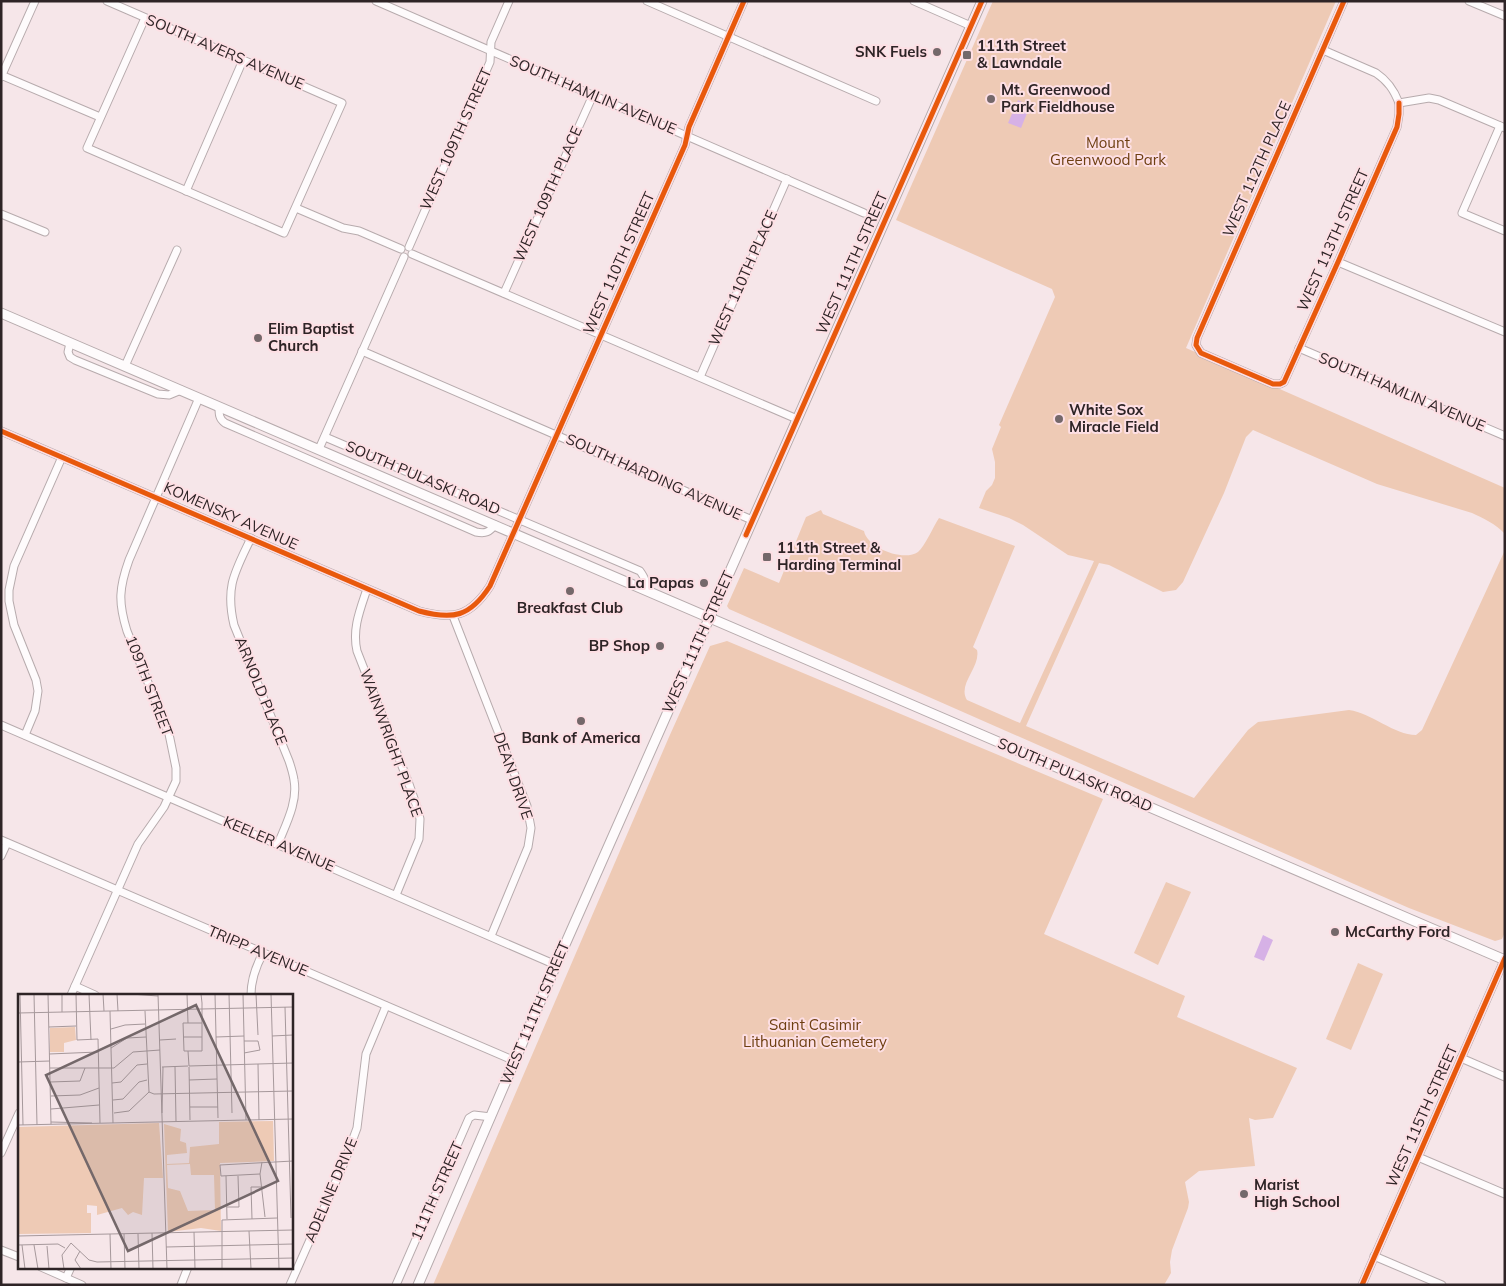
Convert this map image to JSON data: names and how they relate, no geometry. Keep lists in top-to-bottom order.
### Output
{
  "streets": {
    "main road": ["WEST 111TH STREET", "SOUTH PULASKI ROAD"],
    "street": [
      "SOUTH AVERS AVENUE",
      "SOUTH HAMLIN AVENUE",
      "WEST 109TH STREET",
      "WEST 112TH PLACE",
      "WEST 109TH PLACE",
      "WEST 113TH STREET",
      "WEST 110TH STREET",
      "WEST 110TH PLACE",
      "SOUTH HARDING AVENUE",
      "KOMENSKY AVENUE",
      "109TH STREET",
      "ARNOLD PLACE",
      "WAINWRIGHT PLACE",
      "DEAN DRIVE",
      "KEELER AVENUE",
      "TRIPP AVENUE",
      "WEST 115TH STREET",
      "ADELINE DRIVE",
      "111TH STREET"
    ]
  },
  "crossings": [
    ["SOUTH HAMLIN AVENUE", "WEST 109TH STREET"],
    ["SOUTH HAMLIN AVENUE", "WEST 109TH PLACE"],
    ["SOUTH HAMLIN AVENUE", "WEST 113TH STREET"],
    ["SOUTH HAMLIN AVENUE", "WEST 110TH STREET"],
    ["SOUTH HAMLIN AVENUE", "WEST 110TH PLACE"],
    ["WEST 112TH PLACE", "WEST 113TH STREET"],
    ["WEST 110TH STREET", "SOUTH HARDING AVENUE"],
    ["WEST 110TH STREET", "SOUTH PULASKI ROAD"],
    ["WEST 110TH STREET", "KOMENSKY AVENUE"],
    ["WEST 110TH STREET", "DEAN DRIVE"],
    ["WEST 111TH STREET", "SOUTH HARDING AVENUE"],
    ["WEST 111TH STREET", "SOUTH PULASKI ROAD"],
    ["WEST 111TH STREET", "KEELER AVENUE"],
    ["WEST 111TH STREET", "TRIPP AVENUE"],
    ["WEST 111TH STREET", "111TH STREET"],
    ["SOUTH PULASKI ROAD", "109TH STREET"],
    ["SOUTH PULASKI ROAD", "WEST 115TH STREET"],
    ["KOMENSKY AVENUE", "109TH STREET"],
    ["KOMENSKY AVENUE", "ARNOLD PLACE"],
    ["KOMENSKY AVENUE", "WAINWRIGHT PLACE"],
    ["KOMENSKY AVENUE", "DEAN DRIVE"],
    ["109TH STREET", "KEELER AVENUE"],
    ["109TH STREET", "TRIPP AVENUE"],
    ["ARNOLD PLACE", "KEELER AVENUE"],
    ["WAINWRIGHT PLACE", "KEELER AVENUE"],
    ["DEAN DRIVE", "KEELER AVENUE"],
    ["TRIPP AVENUE", "ADELINE DRIVE"]
  ],
  "parks": ["Mount Greenwood Park", "Saint Casimir Lithuanian Cemetery"],
  "places": {
    "other": [
      "SNK Fuels",
      "Mt. Greenwood Park Fieldhouse",
      "Elim Baptist Church",
      "White Sox Miracle Field",
      "La Papas",
      "Breakfast Club",
      "BP Shop",
      "Bank of America",
      "McCarthy Ford",
      "Marist High School"
    ],
    "transit": ["111th Street & Lawndale", "111th Street & Harding Terminal"]
  }
}
